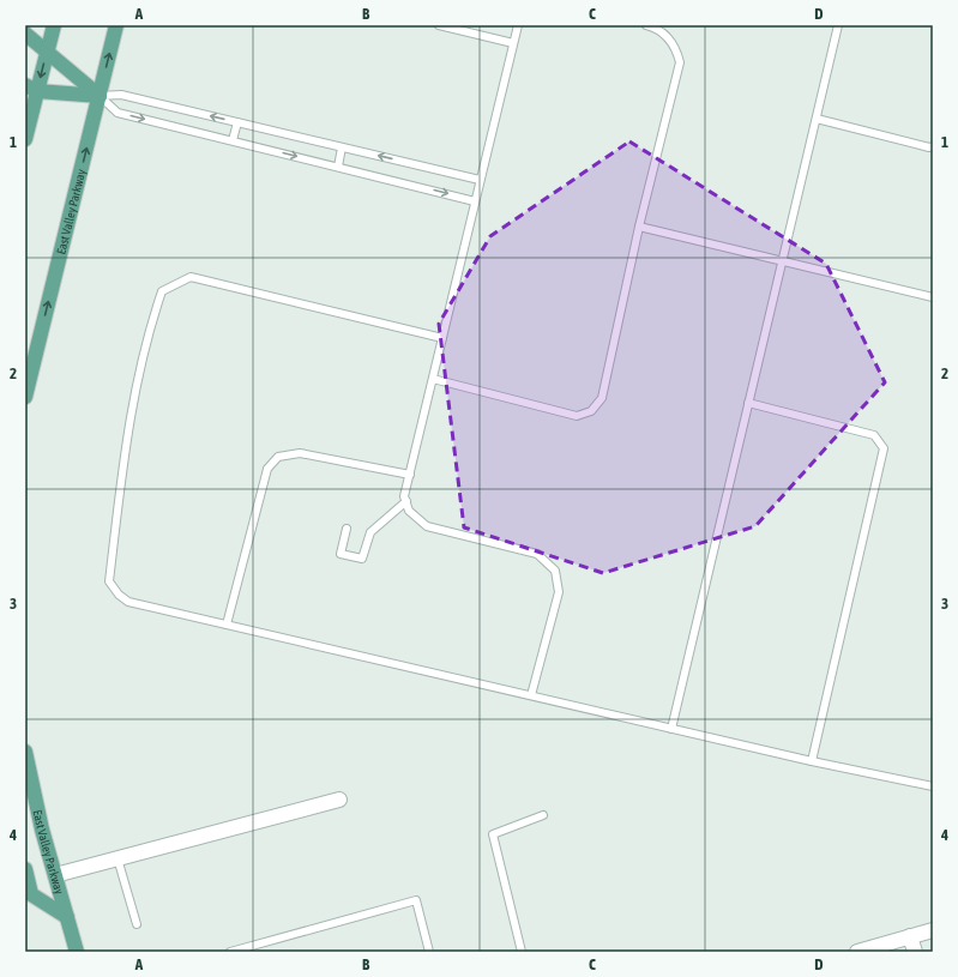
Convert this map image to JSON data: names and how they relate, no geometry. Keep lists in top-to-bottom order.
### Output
{
  "streets": {
    "main road": ["East Valley Parkway"]
  },
  "grid": {
    "columns": [
      "A",
      "B",
      "C",
      "D"
    ],
    "rows": [
      "1",
      "2",
      "3",
      "4"
    ]
  }
}
